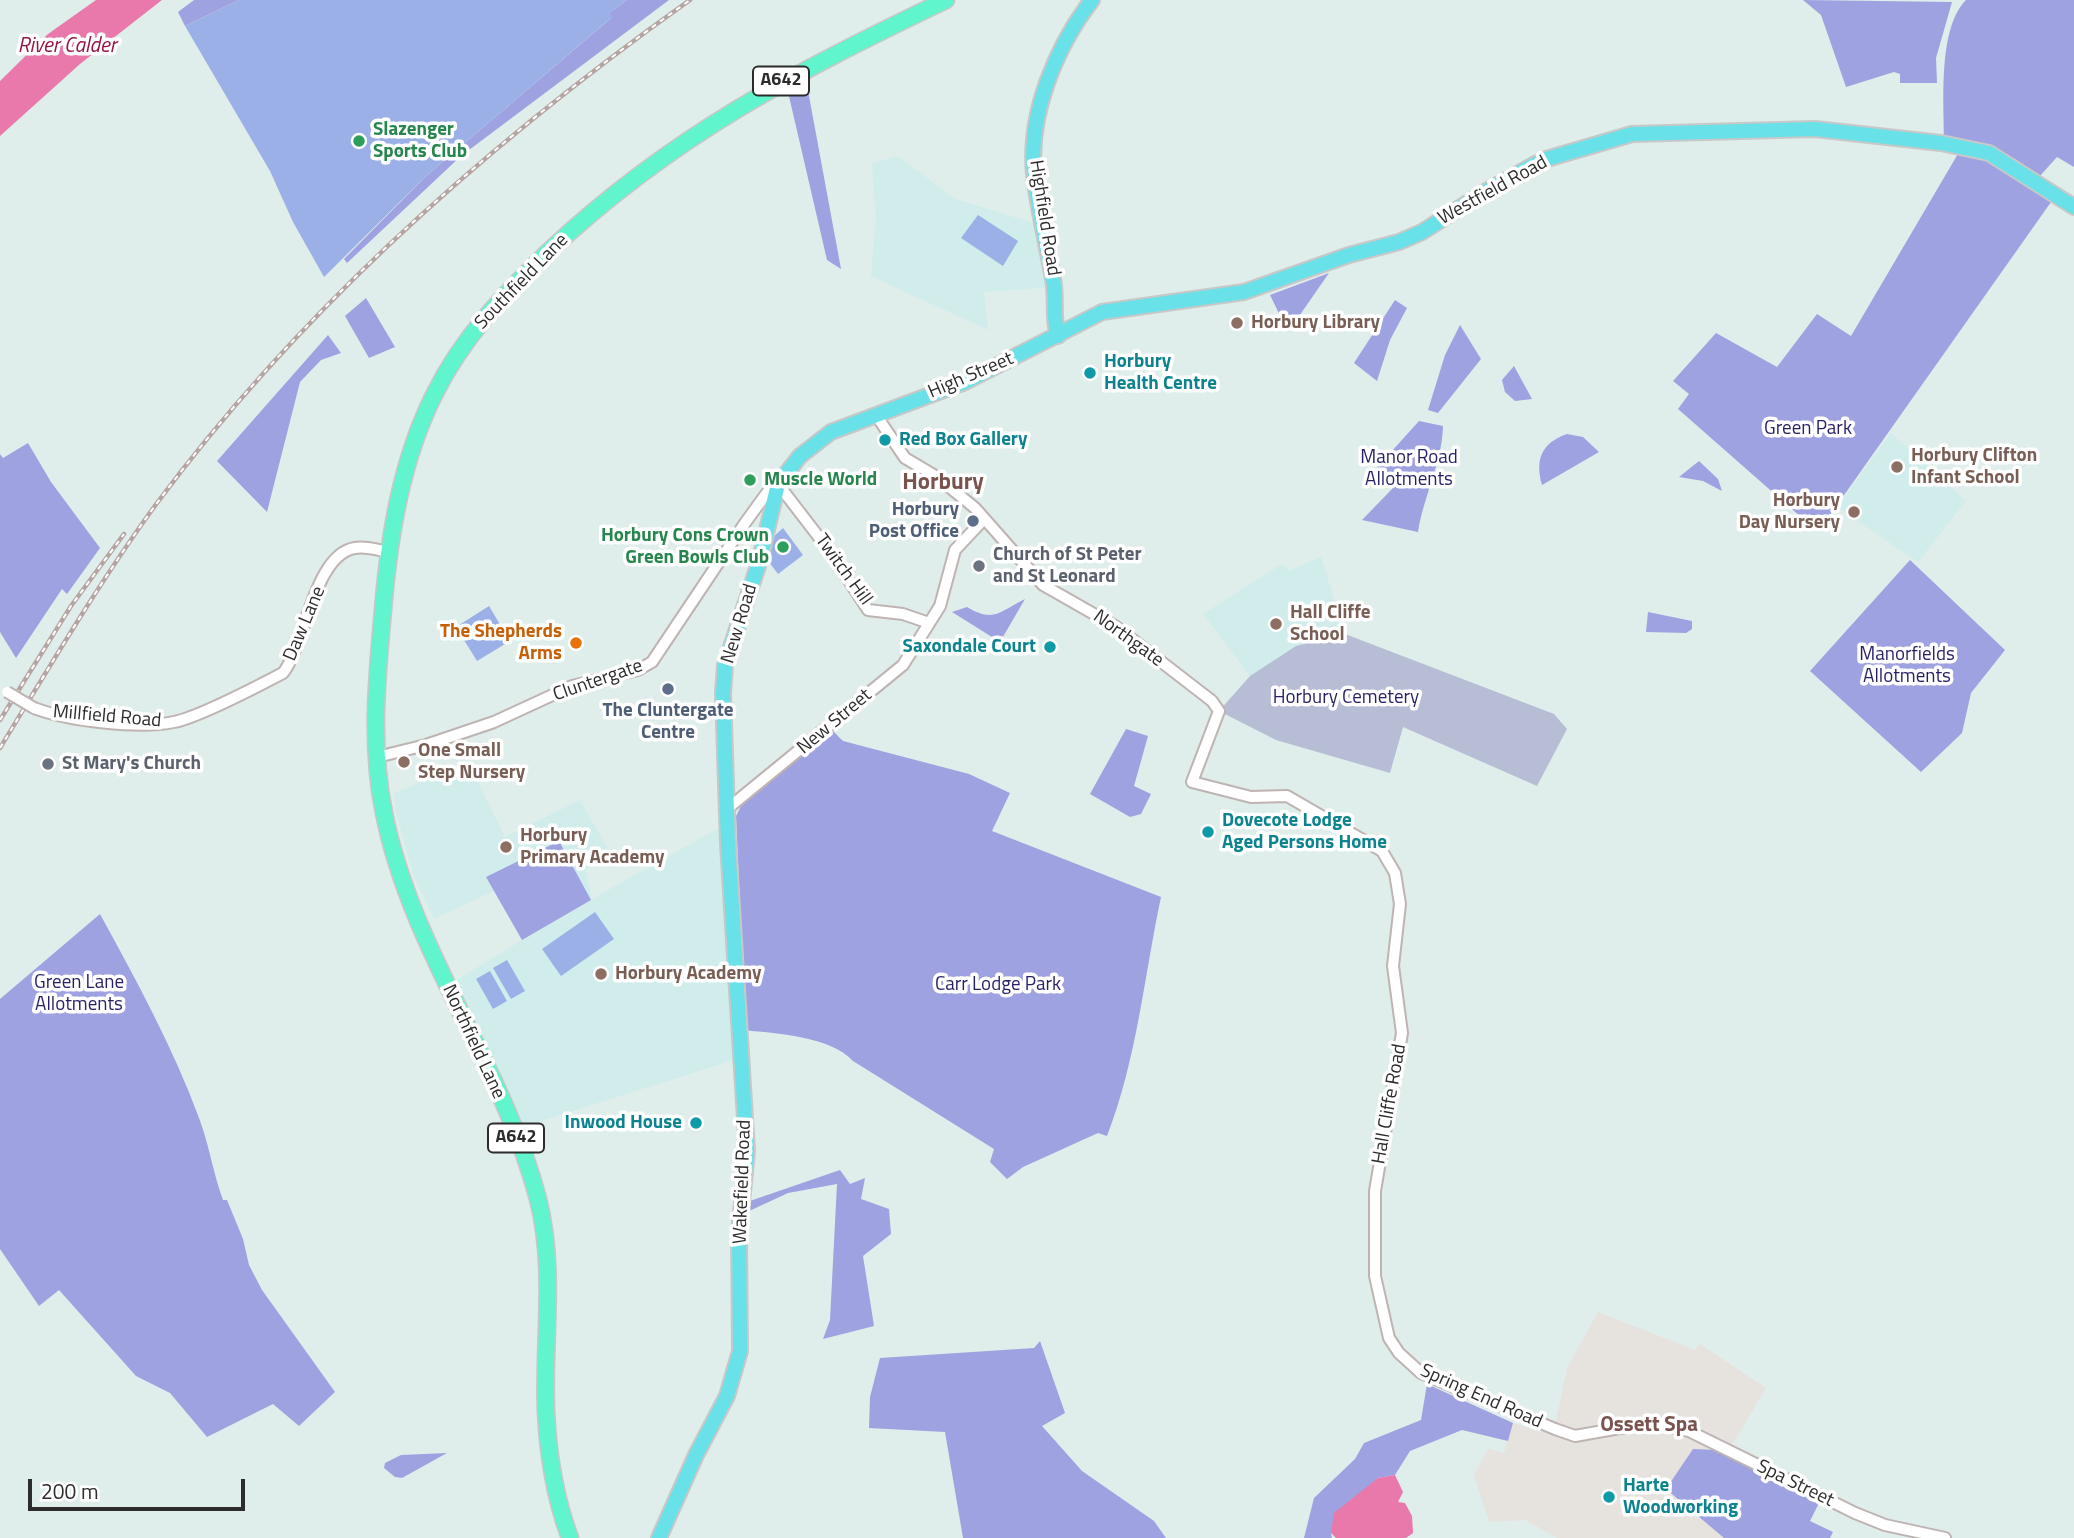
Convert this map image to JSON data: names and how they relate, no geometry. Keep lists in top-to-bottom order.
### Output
{
  "streets": {
    "highway": ["A642", "Southfield Lane", "Northfield Lane"],
    "main road": [
      "Westfield Road",
      "Highfield Road",
      "High Street",
      "New Road",
      "Wakefield Road"
    ],
    "street": [
      "Twitch Hill",
      "Daw Lane",
      "Northgate",
      "Cluntergate",
      "Millfield Road",
      "New Street",
      "Hall Cliffe Road",
      "Spring End Road",
      "Spa Street"
    ]
  },
  "crossings": [
    ["Westfield Road", "High Street"],
    ["Highfield Road", "High Street"],
    ["Southfield Lane", "Daw Lane"],
    ["Southfield Lane", "Cluntergate"],
    ["Southfield Lane", "Northfield Lane"],
    ["High Street", "Twitch Hill"],
    ["High Street", "New Road"],
    ["High Street", "Northgate"],
    ["High Street", "Cluntergate"],
    ["Twitch Hill", "New Road"],
    ["Twitch Hill", "Cluntergate"],
    ["Twitch Hill", "New Street"],
    ["Daw Lane", "Millfield Road"],
    ["New Road", "Cluntergate"],
    ["New Road", "New Street"],
    ["New Road", "Wakefield Road"],
    ["Northgate", "New Street"],
    ["Northgate", "Hall Cliffe Road"],
    ["Cluntergate", "Northfield Lane"],
    ["New Street", "Wakefield Road"],
    ["Hall Cliffe Road", "Spring End Road"],
    ["Spring End Road", "Spa Street"]
  ],
  "districts": ["Horbury", "Ossett Spa"],
  "water": ["River Calder"],
  "parks": [
    "Green Park",
    "Manor Road Allotments",
    "Manorfields Allotments",
    "Horbury Cemetery",
    "Green Lane Allotments",
    "Carr Lodge Park"
  ],
  "places": [
    "Slazenger Sports Club",
    "Horbury Library",
    "Horbury Health Centre",
    "Red Box Gallery",
    "Horbury Clifton Infant School",
    "Muscle World",
    "Horbury Day Nursery",
    "Horbury Post Office",
    "Horbury Cons Crown Green Bowls Club",
    "Church of St Peter and St Leonard",
    "Hall Cliffe School",
    "The Shepherds Arms",
    "Saxondale Court",
    "The Cluntergate Centre",
    "One Small Step Nursery",
    "St Mary's Church",
    "Dovecote Lodge Aged Persons Home",
    "Horbury Primary Academy",
    "Horbury Academy",
    "Inwood House",
    "Harte Woodworking"
  ],
  "scale_bar": "200 m"
}
